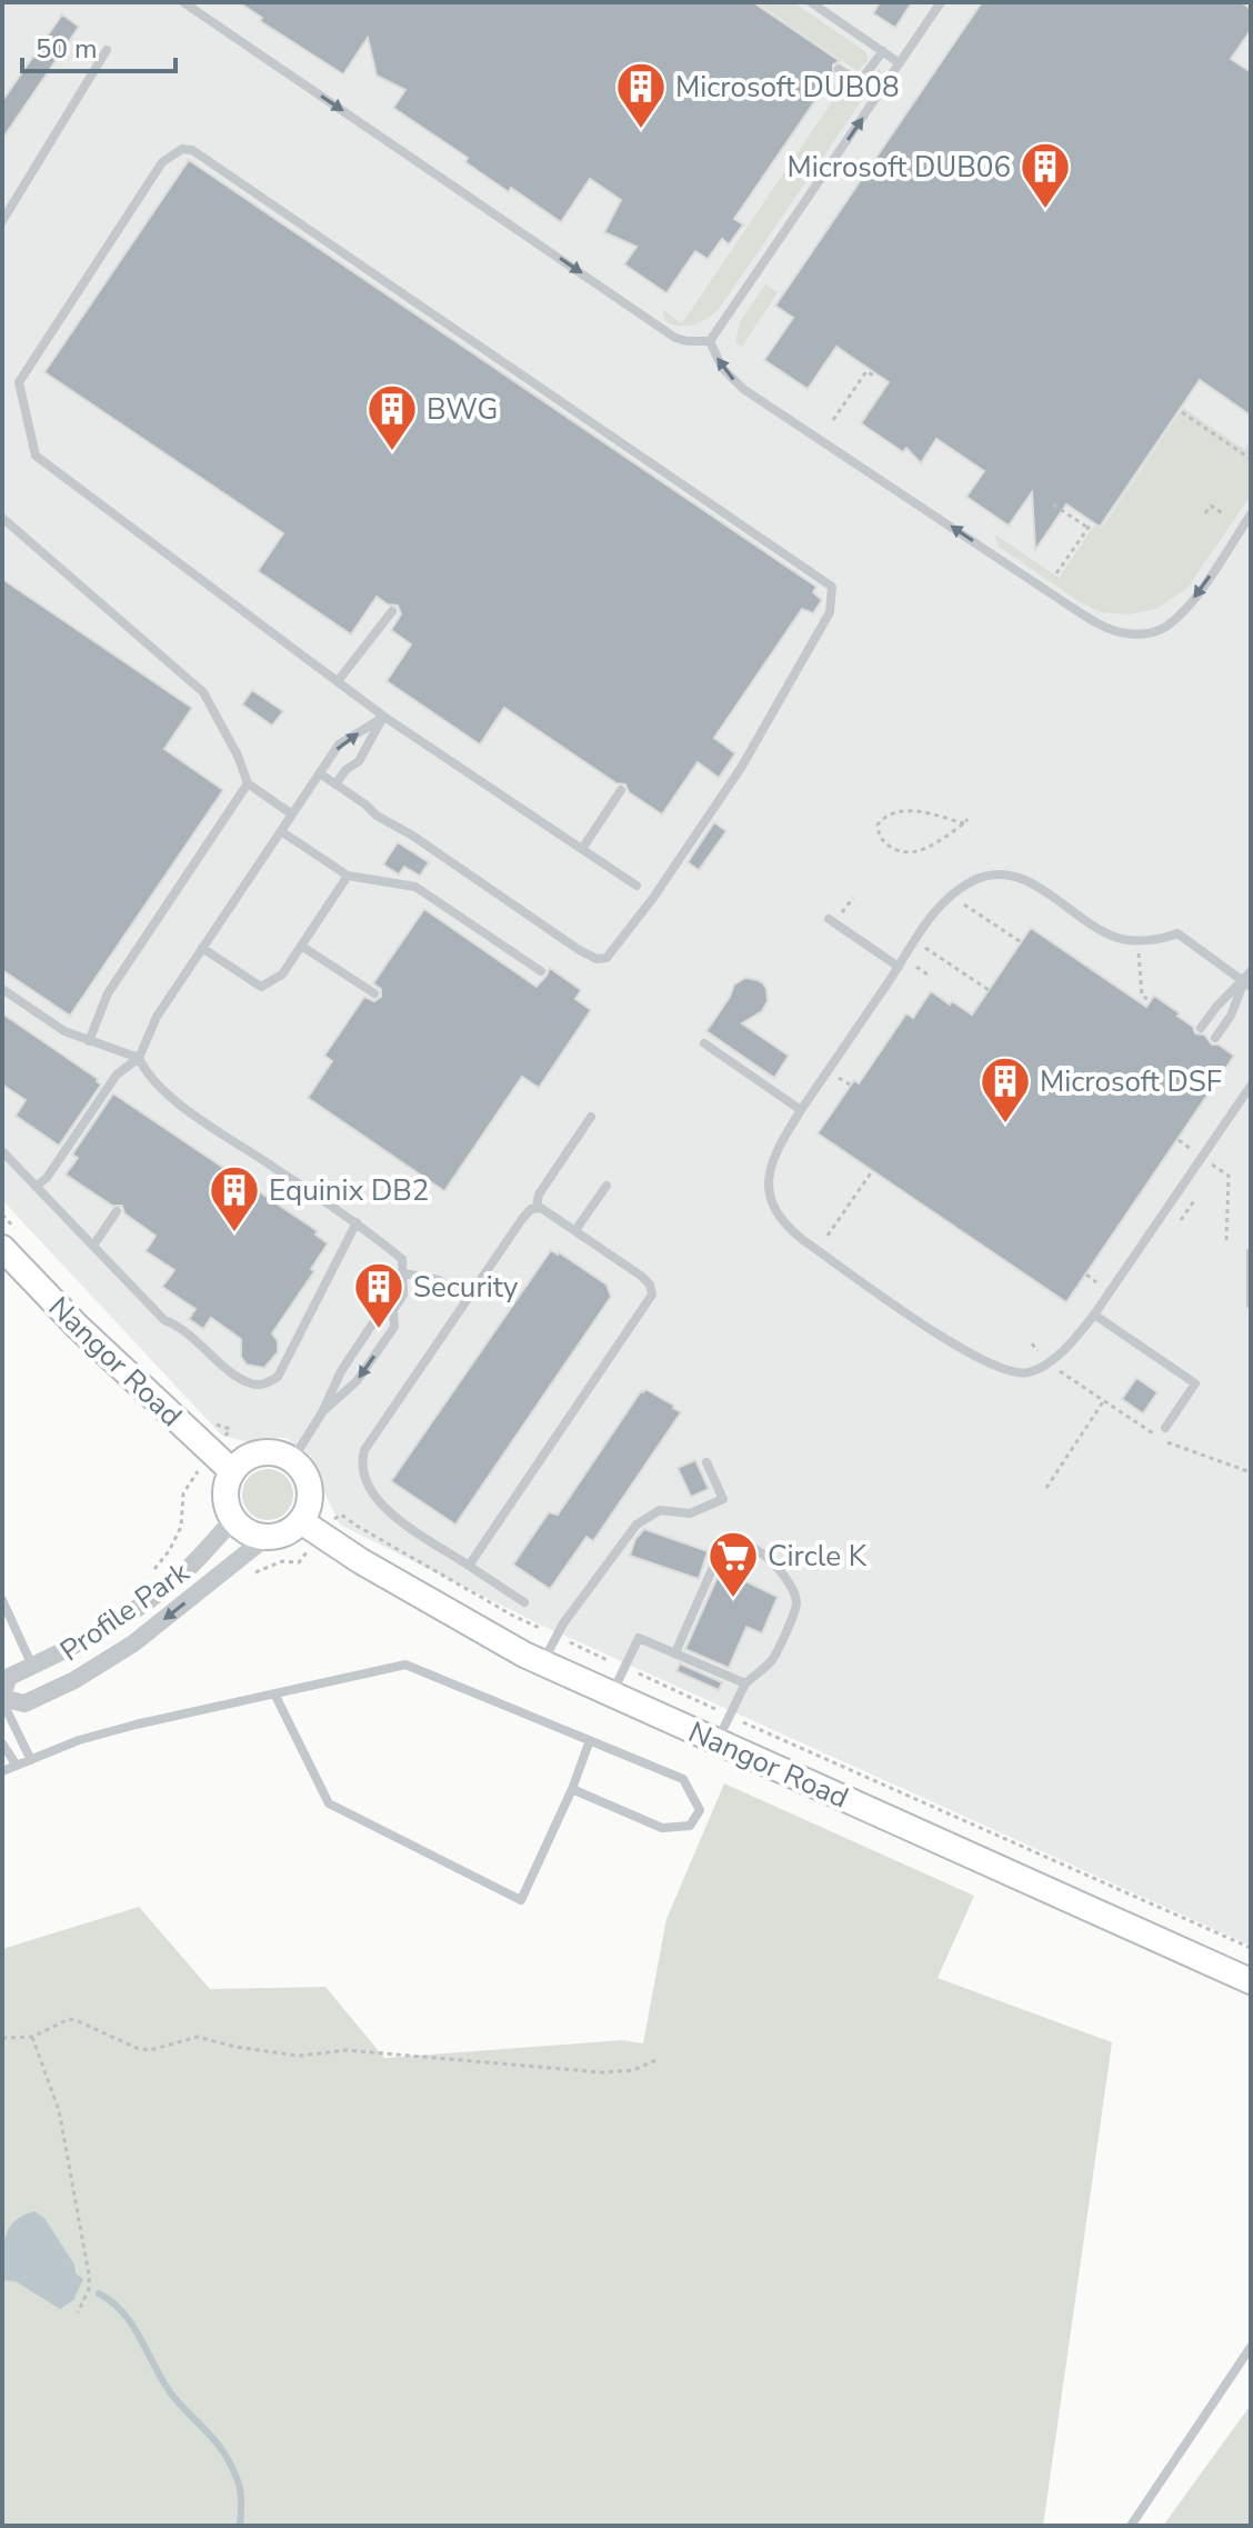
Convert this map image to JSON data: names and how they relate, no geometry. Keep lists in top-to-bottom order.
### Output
{
  "streets": {
    "main road": ["Nangor Road"],
    "street": ["Profile Park"]
  },
  "crossings": [
    ["Nangor Road", "Profile Park"]
  ],
  "places": {
    "building": [
      "Microsoft DUB08",
      "Microsoft DUB06",
      "BWG",
      "Microsoft DSF",
      "Equinix DB2",
      "Security"
    ],
    "supermarket": ["Circle K"]
  },
  "scale_bar": "50 m"
}
